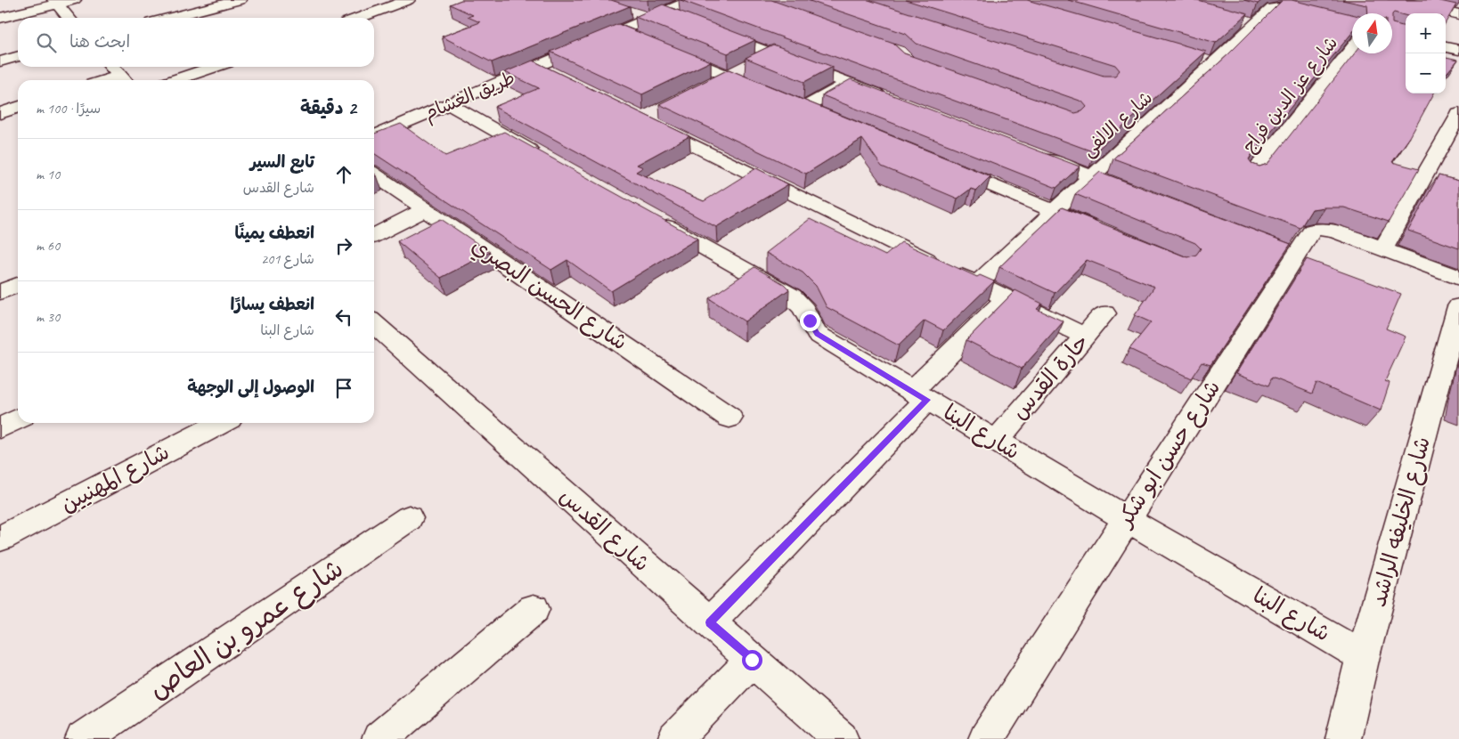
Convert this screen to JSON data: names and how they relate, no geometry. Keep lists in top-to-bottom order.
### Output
{
  "streets": {
    "street": [
      "شارع عز الدين فراج",
      "طريق الغشام",
      "شارع الالفى",
      "شارع الحسن البصري",
      "حارة القدس",
      "شارع البنا",
      "شارع حسن ابو شكر",
      "شارع المهنيين",
      "شارع الخليفه الراشد",
      "شارع القدس",
      "شارع عمرو بن العاص"
    ]
  },
  "crossings": [
    ["حارة القدس", "شارع البنا"],
    ["شارع البنا", "شارع حسن ابو شكر"],
    ["شارع البنا", "شارع الخليفه الراشد"]
  ],
  "north": "top",
  "page": {
    "map_buttons": ["+", "−"],
    "search": "ابحث هنا",
    "heading": ["2 دقيقة", "سيرًا · 100 m"],
    "list": [
      ["تابع السير", "شارع القدس", "10 m"],
      ["انعطف يمينًا", "شارع 201", "60 m"],
      ["انعطف يسارًا", "شارع البنا", "30 m"],
      "الوصول إلى الوجهة"
    ]
  }
}
